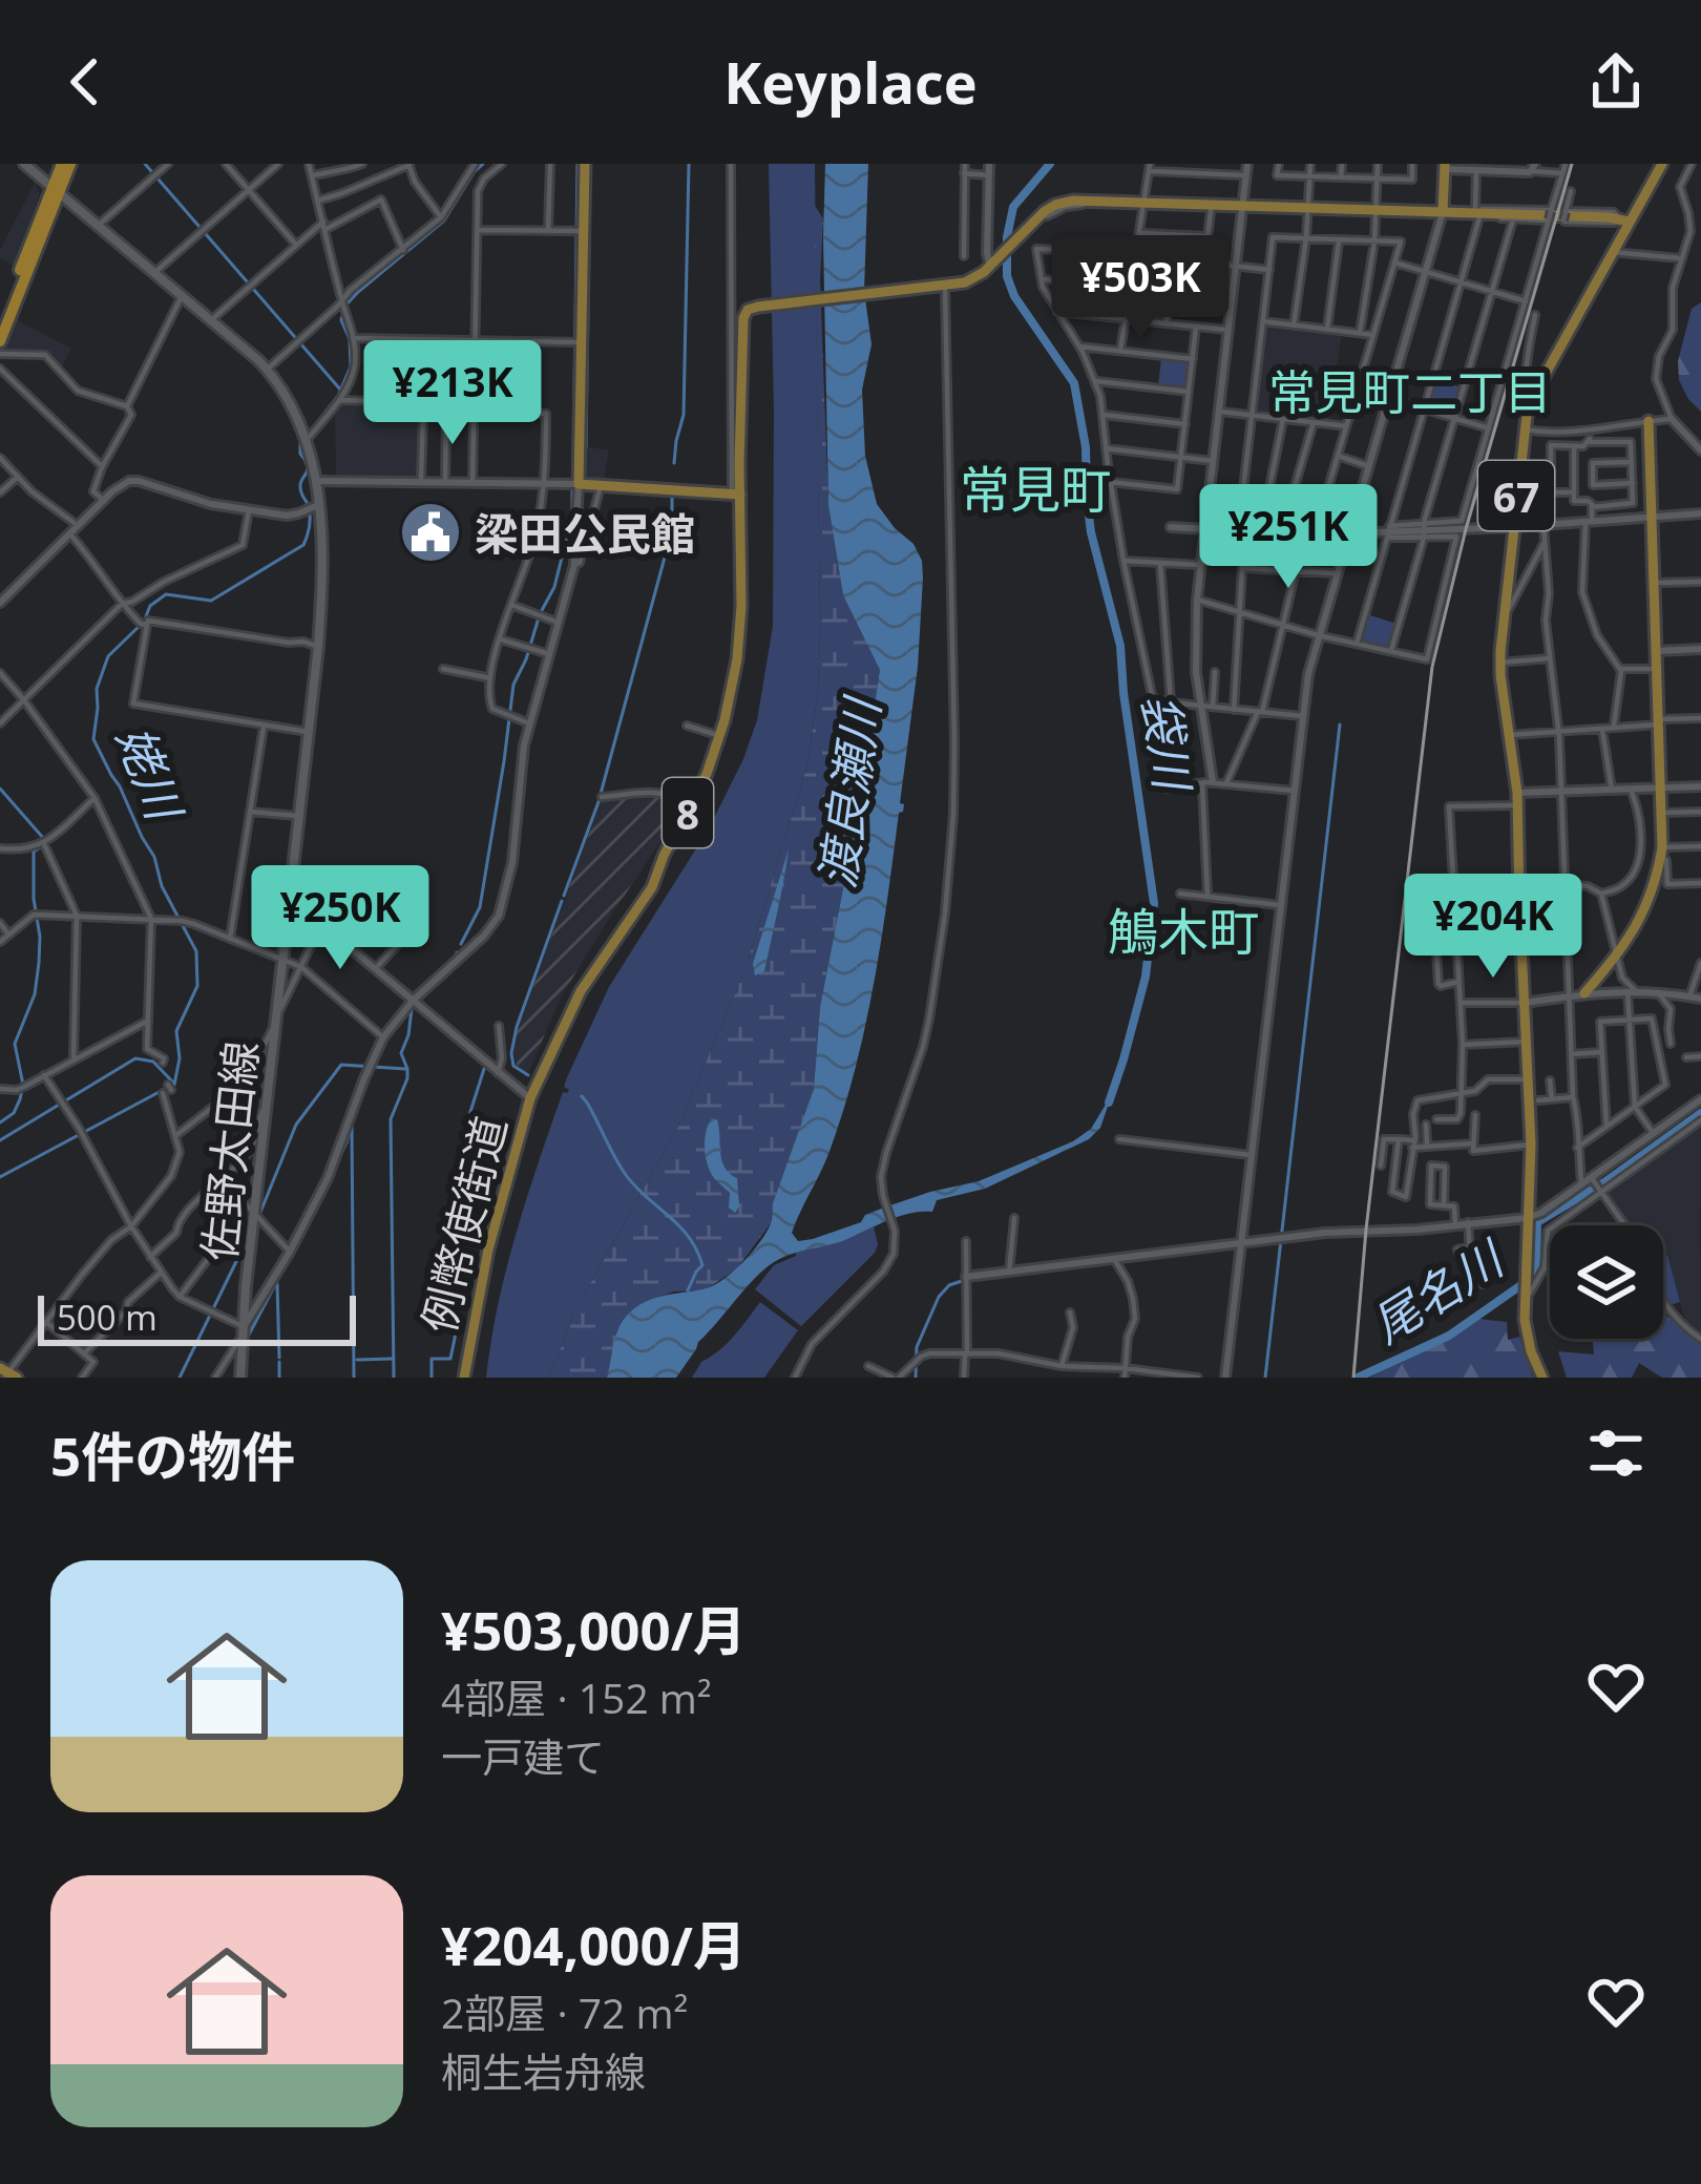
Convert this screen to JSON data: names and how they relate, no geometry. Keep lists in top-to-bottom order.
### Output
{
  "streets": {
    "main road": [
      "67",
      "8",
      "佐野太田線",
      "例幣使街道"
    ]
  },
  "crossings": [
    ["8", "例幣使街道"],
    ["佐野太田線", "例幣使街道"]
  ],
  "districts": ["常見町二丁目", "常見町", "鵤木町"],
  "water": [
    "袋川",
    "姥川",
    "渡良瀬川",
    "尾名川"
  ],
  "places": {
    "public building": ["梁田公民館"]
  },
  "scale_bar": "500 m",
  "page": {
    "header": "Keyplace",
    "price": [
      "¥503K",
      "¥213K",
      "¥251K",
      "¥250K",
      "¥204K"
    ],
    "scale": "500 m",
    "heading": "5件の物件",
    "list": [
      {
        "name": "¥503,000/月",
        "note": "4部屋 · 152 m² · 一戸建て"
      },
      {
        "name": "¥204,000/月",
        "note": "2部屋 · 72 m² · 桐生岩舟線"
      }
    ]
  }
}
